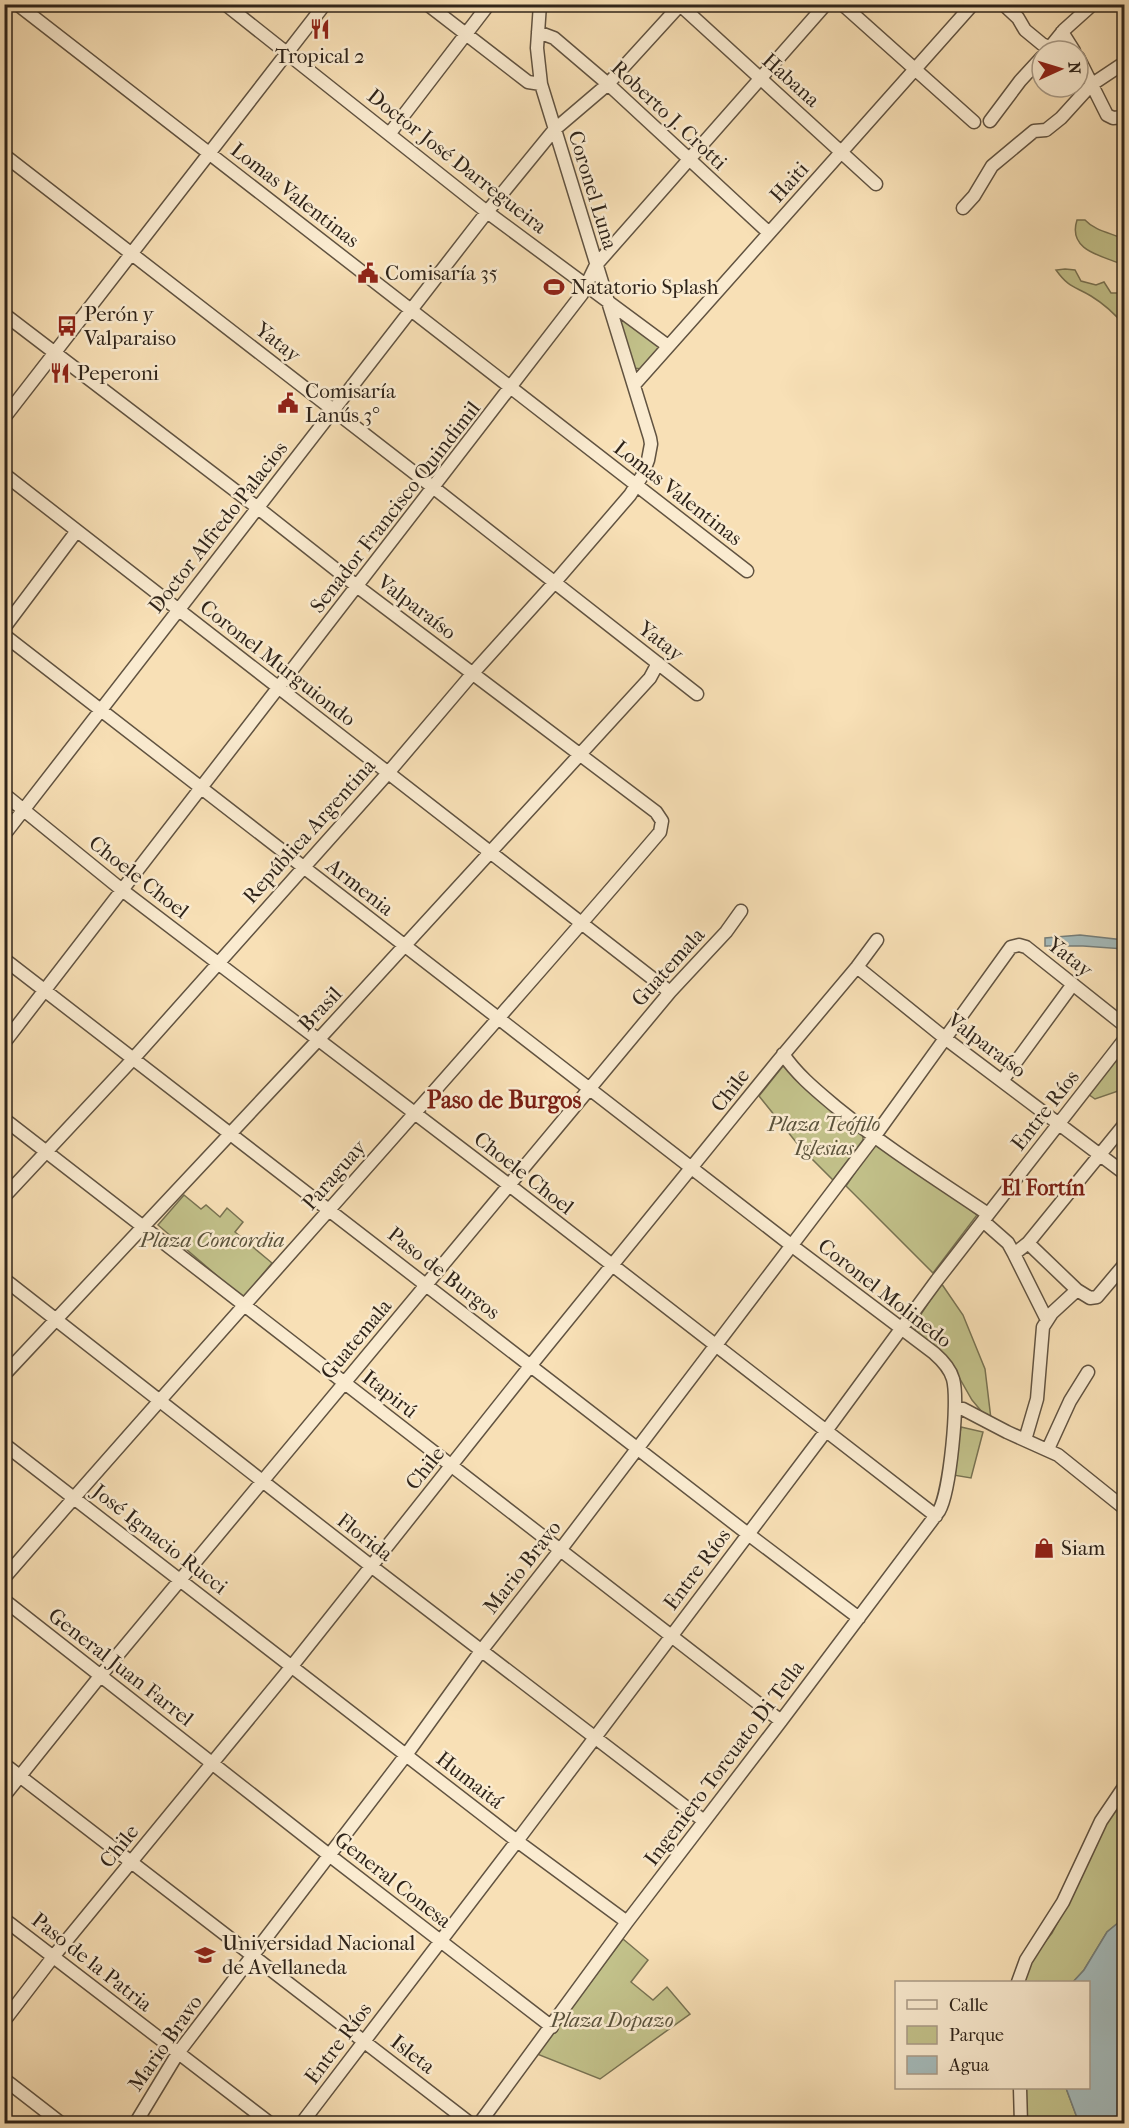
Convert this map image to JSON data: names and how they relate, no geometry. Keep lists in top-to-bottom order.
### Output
{
  "streets": {
    "street": [
      "Habana",
      "Roberto J. Crotti",
      "Doctor José Darregueira",
      "Haiti",
      "Coronel Luna",
      "Lomas Valentinas",
      "Yatay",
      "Senador Francisco Quindimil",
      "Doctor Alfredo Palacios",
      "Valparaíso",
      "Coronel Murguiondo",
      "República Argentina",
      "Choele Choel",
      "Armenia",
      "Guatemala",
      "Brasil",
      "Chile",
      "Entre Ríos",
      "Paraguay",
      "Paso de Burgos",
      "Coronel Molinedo",
      "Itapirú",
      "Florida",
      "José Ignacio Rucci",
      "Mario Bravo",
      "General Juan Farrel",
      "Ingeniero Torcuato Di Tella",
      "Humaitá",
      "General Conesa",
      "Paso de la Patria",
      "Isleta"
    ]
  },
  "crossings": [
    ["Habana", "Haiti"],
    ["Habana", "Senador Francisco Quindimil"],
    ["Habana", "Doctor Alfredo Palacios"],
    ["Roberto J. Crotti", "Haiti"],
    ["Roberto J. Crotti", "Coronel Luna"],
    ["Roberto J. Crotti", "Senador Francisco Quindimil"],
    ["Roberto J. Crotti", "Doctor Alfredo Palacios"],
    ["Doctor José Darregueira", "Haiti"],
    ["Doctor José Darregueira", "Coronel Luna"],
    ["Doctor José Darregueira", "Senador Francisco Quindimil"],
    ["Doctor José Darregueira", "Doctor Alfredo Palacios"],
    ["Haiti", "Coronel Luna"],
    ["Coronel Luna", "Lomas Valentinas"],
    ["Coronel Luna", "Senador Francisco Quindimil"],
    ["Coronel Luna", "Doctor Alfredo Palacios"],
    ["Coronel Luna", "República Argentina"],
    ["Lomas Valentinas", "Senador Francisco Quindimil"],
    ["Lomas Valentinas", "Doctor Alfredo Palacios"],
    ["Lomas Valentinas", "República Argentina"],
    ["Yatay", "Senador Francisco Quindimil"],
    ["Yatay", "Doctor Alfredo Palacios"],
    ["Yatay", "República Argentina"],
    ["Yatay", "Brasil"],
    ["Yatay", "Mario Bravo"],
    ["Senador Francisco Quindimil", "Valparaíso"],
    ["Senador Francisco Quindimil", "Coronel Murguiondo"],
    ["Senador Francisco Quindimil", "Choele Choel"],
    ["Senador Francisco Quindimil", "Armenia"],
    ["Senador Francisco Quindimil", "Paso de Burgos"],
    ["Doctor Alfredo Palacios", "Valparaíso"],
    ["Doctor Alfredo Palacios", "Coronel Murguiondo"],
    ["Doctor Alfredo Palacios", "Choele Choel"],
    ["Doctor Alfredo Palacios", "Armenia"],
    ["Valparaíso", "República Argentina"],
    ["Valparaíso", "Brasil"],
    ["Valparaíso", "Chile"],
    ["Valparaíso", "Entre Ríos"],
    ["Valparaíso", "Paraguay"],
    ["Valparaíso", "Mario Bravo"],
    ["Coronel Murguiondo", "República Argentina"],
    ["Coronel Murguiondo", "Guatemala"],
    ["Coronel Murguiondo", "Brasil"],
    ["Coronel Murguiondo", "Paraguay"],
    ["República Argentina", "Choele Choel"],
    ["República Argentina", "Armenia"],
    ["República Argentina", "Paso de Burgos"],
    ["República Argentina", "Itapirú"],
    ["Choele Choel", "Guatemala"],
    ["Choele Choel", "Brasil"],
    ["Choele Choel", "Chile"],
    ["Choele Choel", "Entre Ríos"],
    ["Choele Choel", "Paraguay"],
    ["Choele Choel", "Mario Bravo"],
    ["Choele Choel", "Ingeniero Torcuato Di Tella"],
    ["Armenia", "Guatemala"],
    ["Armenia", "Brasil"],
    ["Armenia", "Chile"],
    ["Armenia", "Paraguay"],
    ["Armenia", "Coronel Molinedo"],
    ["Guatemala", "Paso de Burgos"],
    ["Guatemala", "Itapirú"],
    ["Guatemala", "Florida"],
    ["Guatemala", "José Ignacio Rucci"],
    ["Guatemala", "General Juan Farrel"],
    ["Guatemala", "Isleta"],
    ["Brasil", "Paso de Burgos"],
    ["Brasil", "Itapirú"],
    ["Brasil", "Florida"],
    ["Chile", "Paso de Burgos"],
    ["Chile", "Coronel Molinedo"],
    ["Chile", "Itapirú"],
    ["Chile", "Florida"],
    ["Chile", "José Ignacio Rucci"],
    ["Chile", "General Juan Farrel"],
    ["Chile", "Humaitá"],
    ["Chile", "General Conesa"],
    ["Chile", "Paso de la Patria"],
    ["Chile", "Isleta"],
    ["Entre Ríos", "Paso de Burgos"],
    ["Entre Ríos", "Coronel Molinedo"],
    ["Entre Ríos", "Itapirú"],
    ["Entre Ríos", "Florida"],
    ["Entre Ríos", "Humaitá"],
    ["Entre Ríos", "General Conesa"],
    ["Entre Ríos", "Isleta"],
    ["Paraguay", "Paso de Burgos"],
    ["Paraguay", "Itapirú"],
    ["Paraguay", "Florida"],
    ["Paraguay", "José Ignacio Rucci"],
    ["Paso de Burgos", "Mario Bravo"],
    ["Paso de Burgos", "Ingeniero Torcuato Di Tella"],
    ["Coronel Molinedo", "Mario Bravo"],
    ["Coronel Molinedo", "Ingeniero Torcuato Di Tella"],
    ["Itapirú", "Mario Bravo"],
    ["Itapirú", "Ingeniero Torcuato Di Tella"],
    ["Florida", "Mario Bravo"],
    ["Florida", "Ingeniero Torcuato Di Tella"],
    ["José Ignacio Rucci", "Humaitá"],
    ["Mario Bravo", "Humaitá"],
    ["Mario Bravo", "General Conesa"],
    ["Mario Bravo", "Paso de la Patria"],
    ["Mario Bravo", "Isleta"],
    ["General Juan Farrel", "General Conesa"],
    ["Ingeniero Torcuato Di Tella", "Humaitá"],
    ["Ingeniero Torcuato Di Tella", "General Conesa"]
  ],
  "districts": ["Paso de Burgos", "El Fortín"],
  "parks": ["Plaza Teófilo Iglesias", "Plaza Concordia", "Plaza Dopazo"],
  "places": {
    "restaurant": ["Tropical 2", "Peperoni"],
    "public building": ["Comisaría 35", "Comisaría Lanús 3°"],
    "sports": ["Natatorio Splash"],
    "bus stop": ["Perón y Valparaiso"],
    "shop": ["Siam"],
    "school or university": ["Universidad Nacional de Avellaneda"]
  },
  "legend": ["Calle", "Parque", "Agua"],
  "north": "right"
}
